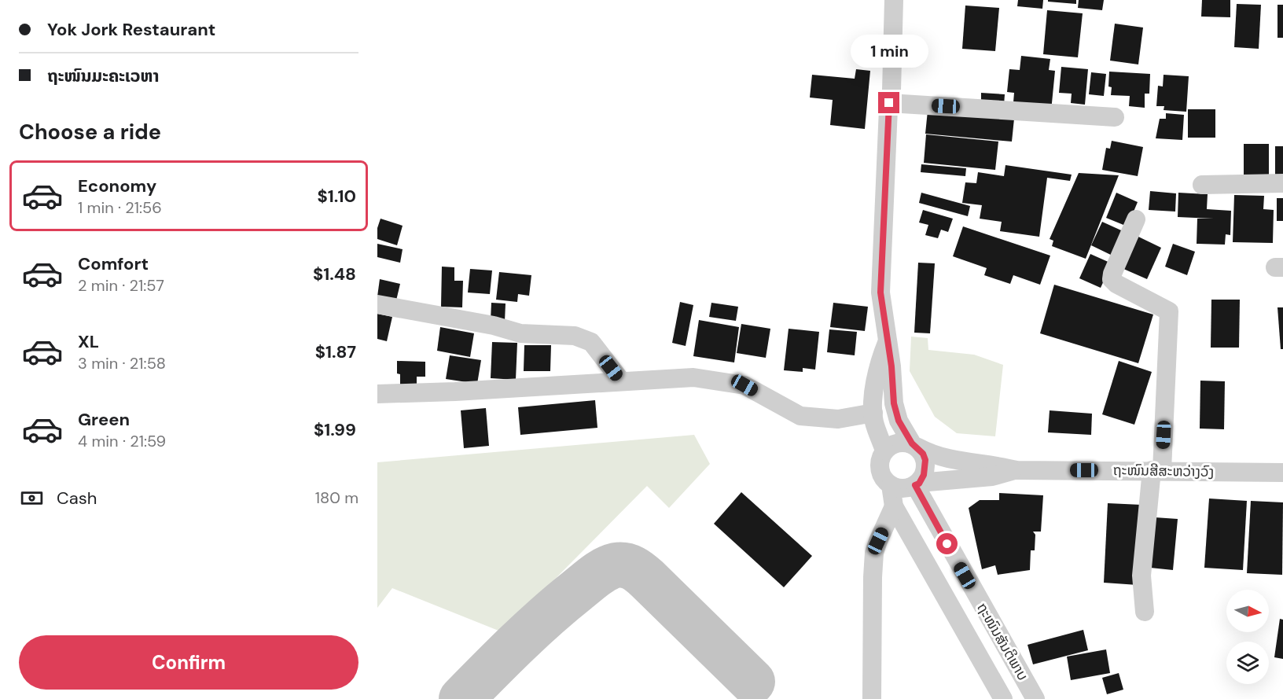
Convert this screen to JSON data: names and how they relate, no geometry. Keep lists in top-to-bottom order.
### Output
{
  "streets": {
    "street": ["ຖະໜົນສີສະຫວ່າງວົງ", "ຖະໜົນສັນຕິພາບ"]
  },
  "north": "right",
  "page": {
    "banner": ["Yok Jork Restaurant", "ຖະໜົນມະຄະເວຫາ"],
    "bubble": "1 min",
    "heading": "Choose a ride",
    "list": [
      {
        "name": "Economy",
        "note": "1 min · 21:56",
        "value": "$1.10"
      },
      {
        "name": "Comfort",
        "note": "2 min · 21:57",
        "value": "$1.48"
      },
      {
        "name": "XL",
        "note": "3 min · 21:58",
        "value": "$1.87"
      },
      {
        "name": "Green",
        "note": "4 min · 21:59",
        "value": "$1.99"
      }
    ],
    "pay": ["Cash", "180 m"],
    "buttons": "Confirm"
  }
}
